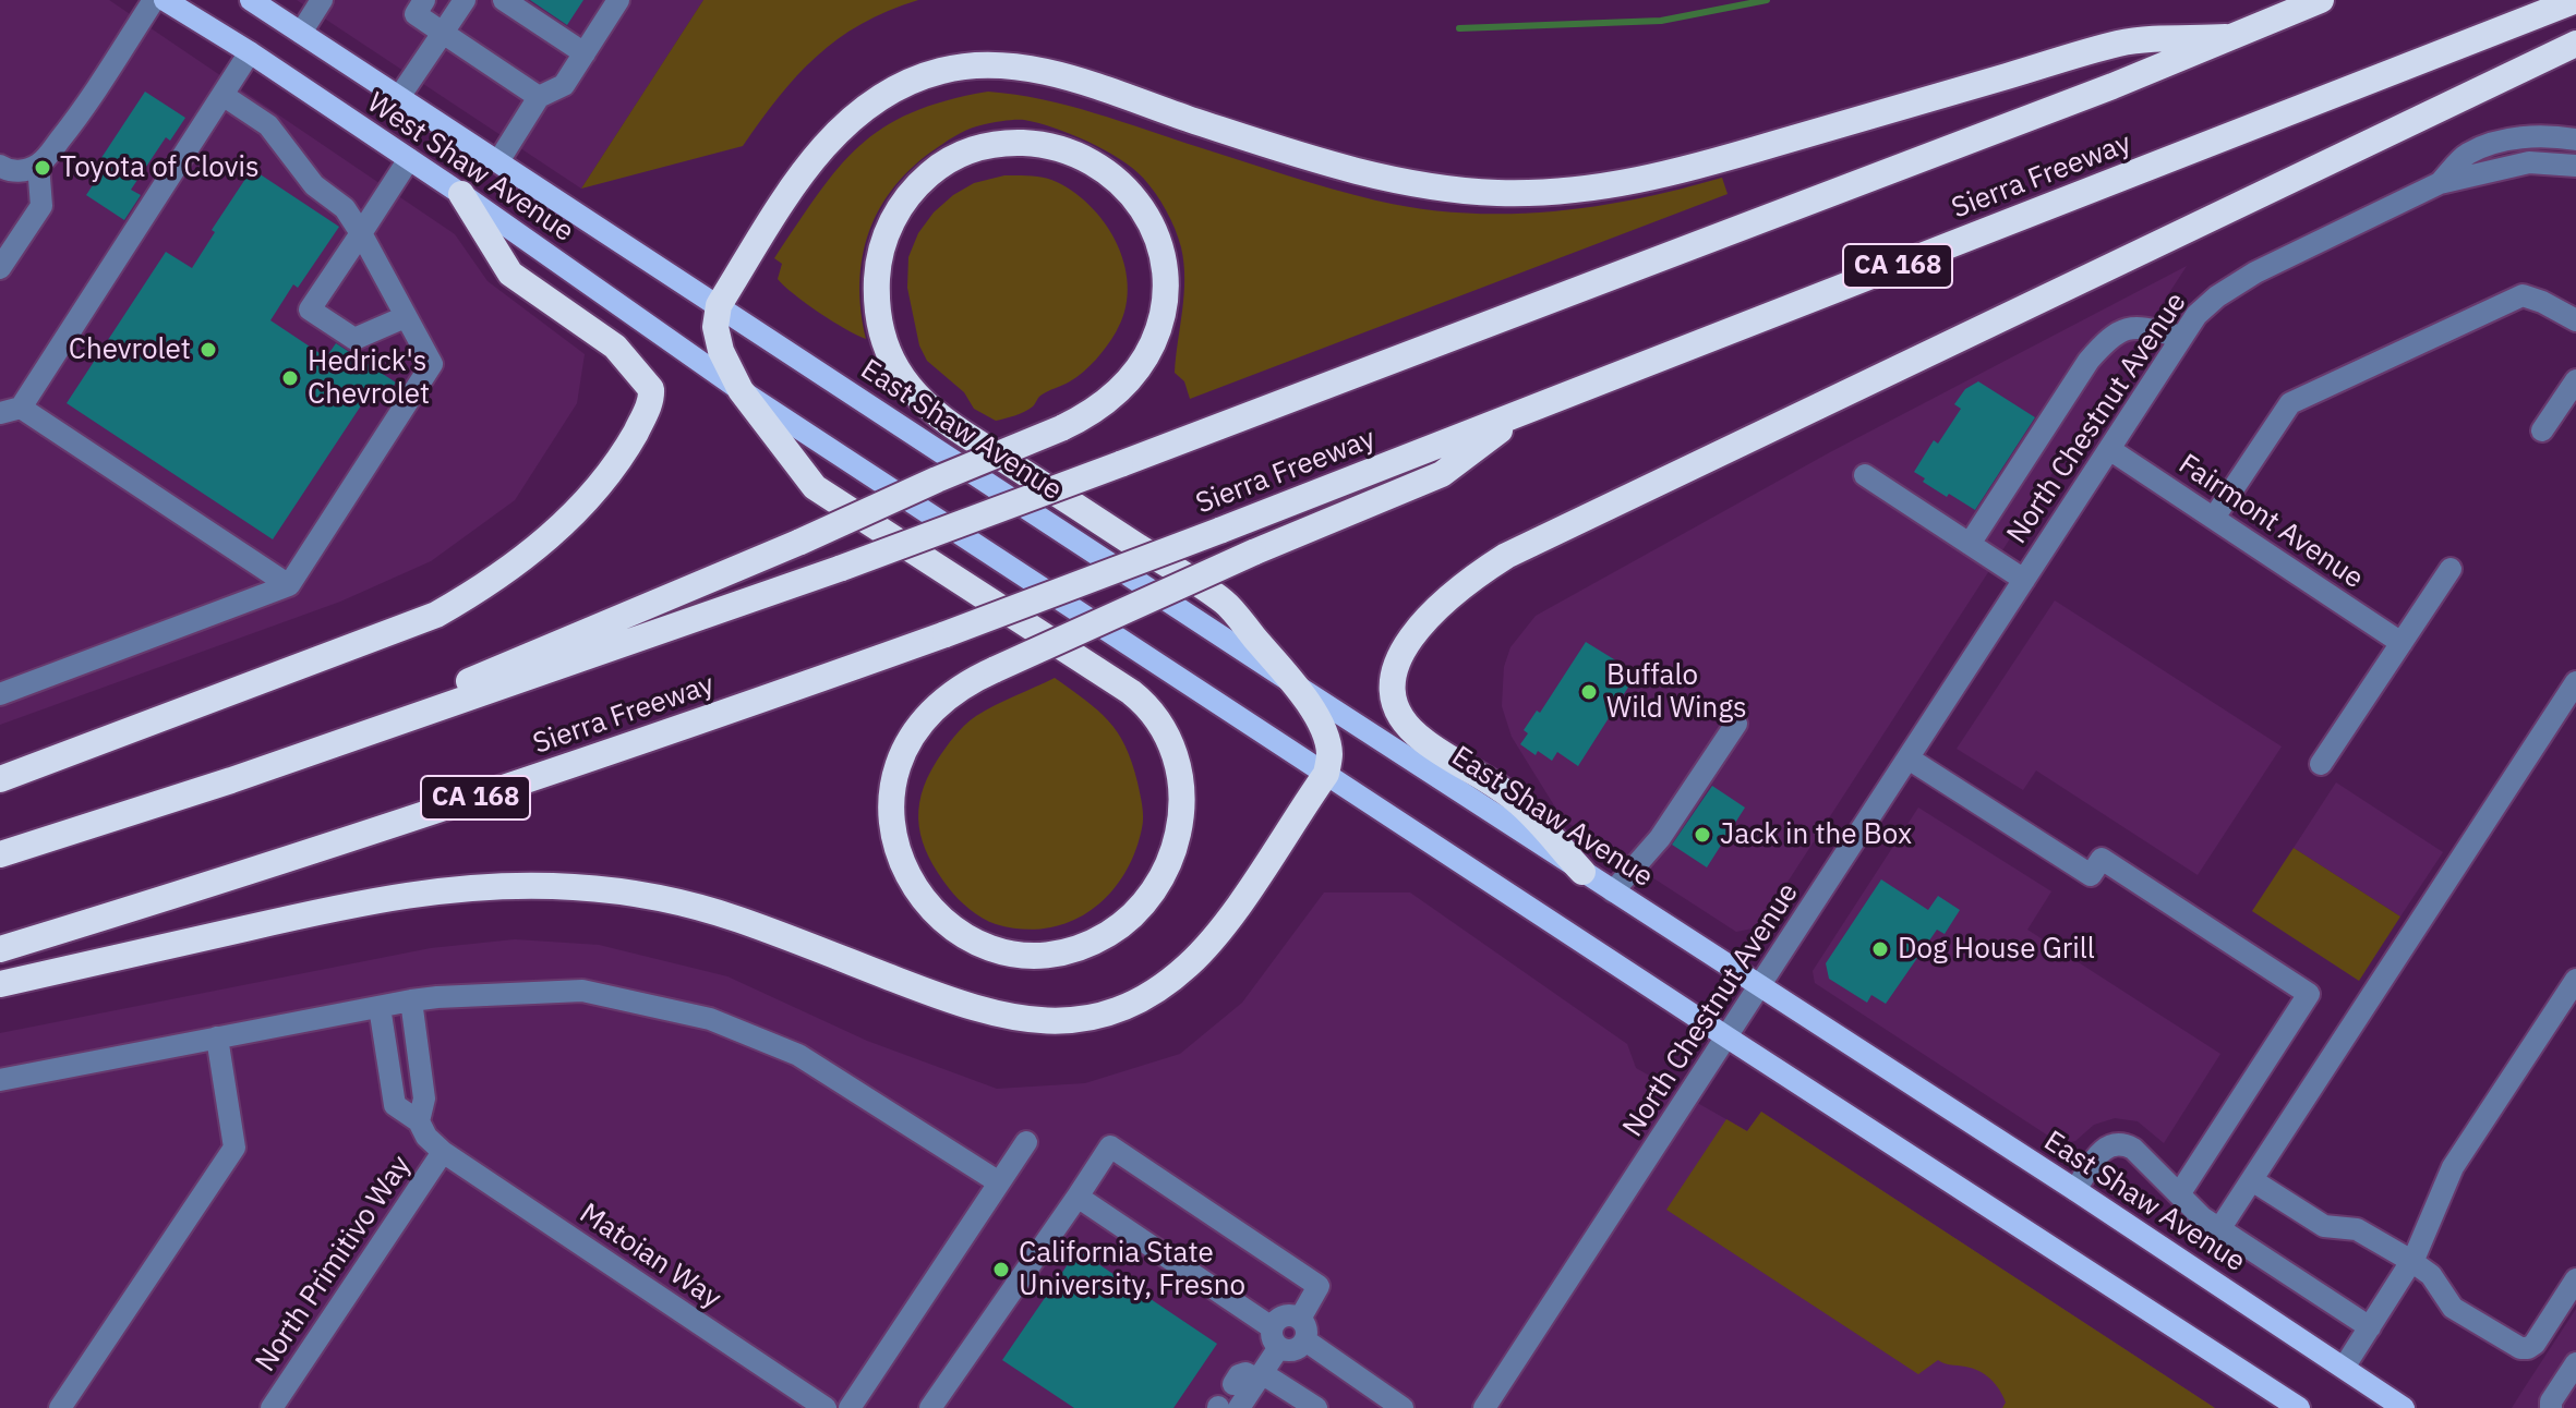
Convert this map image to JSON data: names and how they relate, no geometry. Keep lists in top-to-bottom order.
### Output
{
  "streets": {
    "highway": ["Sierra Freeway", "CA 168"],
    "main road": ["West Shaw Avenue", "East Shaw Avenue"],
    "street": [
      "North Chestnut Avenue",
      "Fairmont Avenue",
      "Matoian Way",
      "North Primitivo Way"
    ]
  },
  "crossings": [
    ["West Shaw Avenue", "East Shaw Avenue"],
    ["North Chestnut Avenue", "East Shaw Avenue"],
    ["North Chestnut Avenue", "Fairmont Avenue"],
    ["Matoian Way", "North Primitivo Way"]
  ],
  "places": [
    "Toyota of Clovis",
    "Chevrolet",
    "Hedrick's Chevrolet",
    "Buffalo Wild Wings",
    "Jack in the Box",
    "Dog House Grill",
    "California State University, Fresno"
  ]
}
